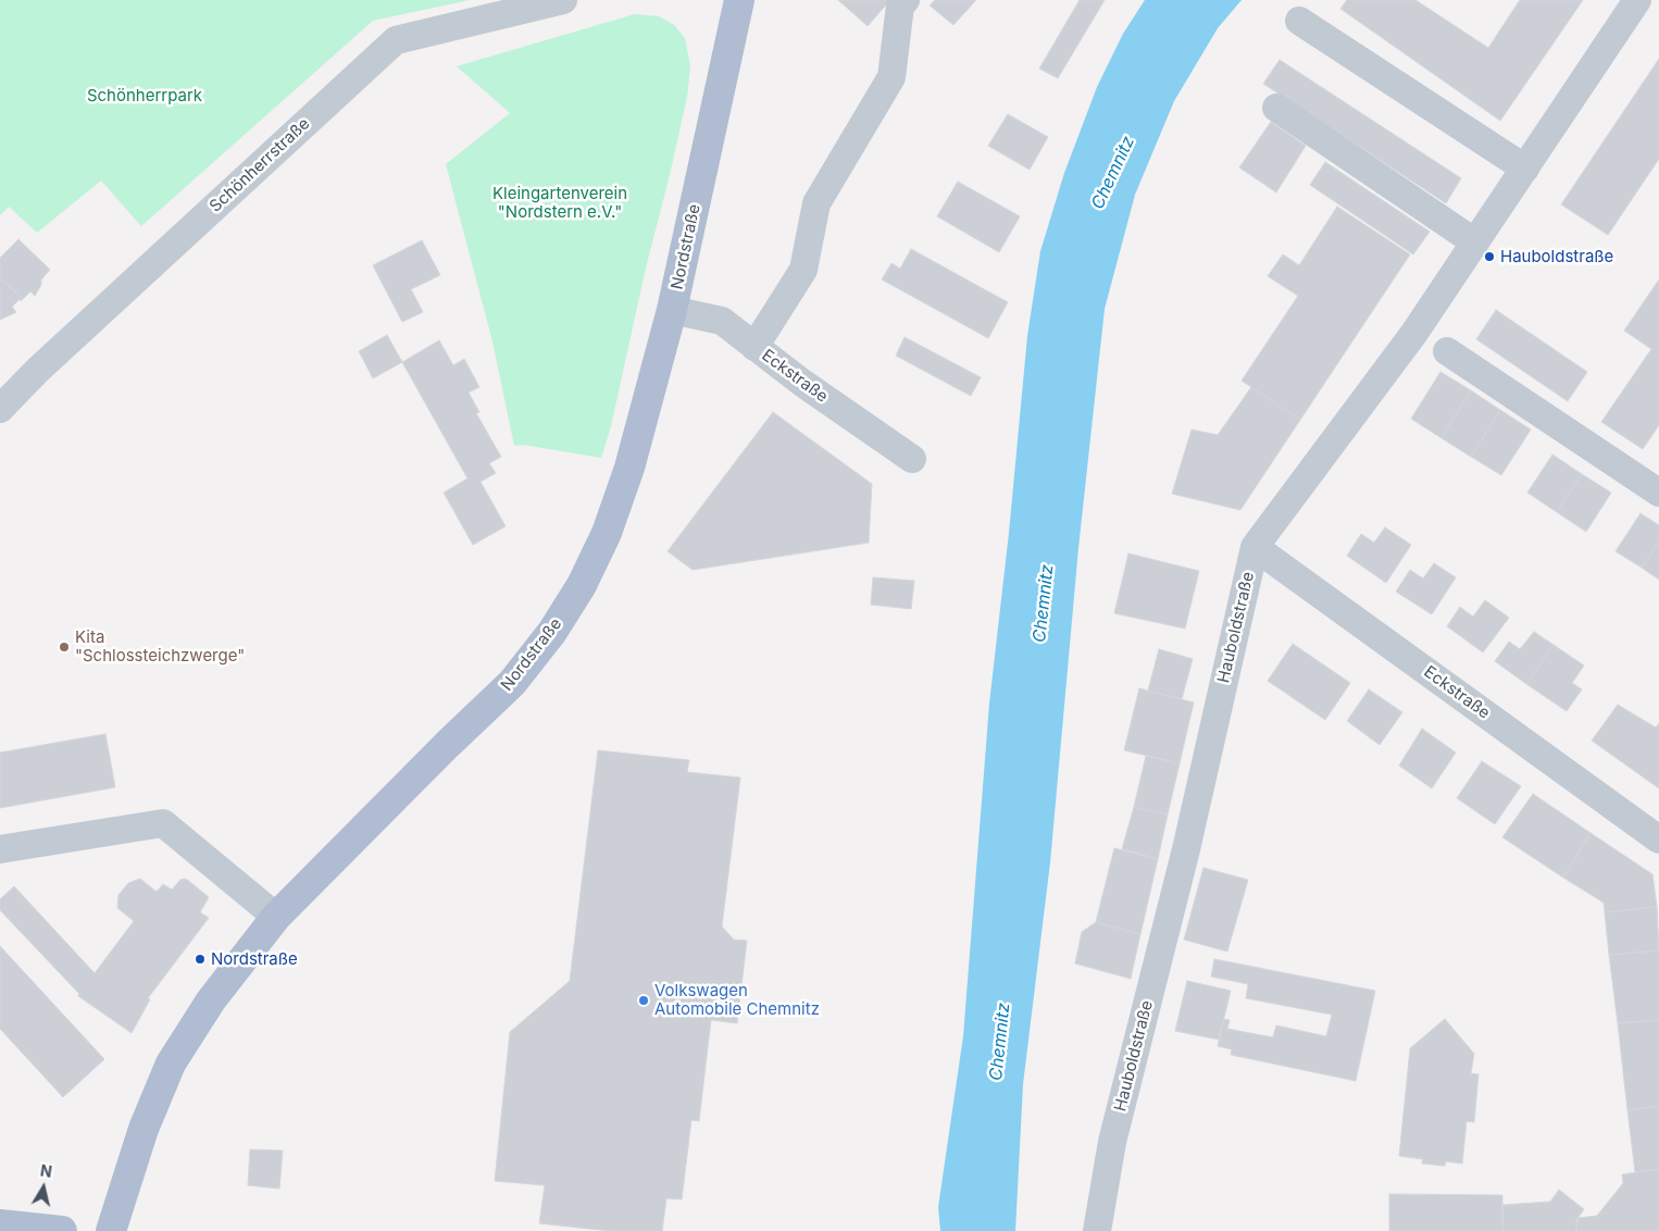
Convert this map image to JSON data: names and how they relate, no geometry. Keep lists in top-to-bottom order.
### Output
{
  "streets": {
    "main road": ["Nordstraße"],
    "street": ["Schönherrstraße", "Eckstraße", "Hauboldstraße"]
  },
  "crossings": [
    ["Nordstraße", "Eckstraße"],
    ["Eckstraße", "Hauboldstraße"]
  ],
  "water": ["Chemnitz"],
  "parks": ["Schönherrpark", "Kleingartenverein \"Nordstern e.V.\""],
  "places": [
    "Hauboldstraße",
    "Kita \"Schlossteichzwerge\"",
    "Nordstraße",
    "Volkswagen Automobile Chemnitz"
  ],
  "north": "top"
}
